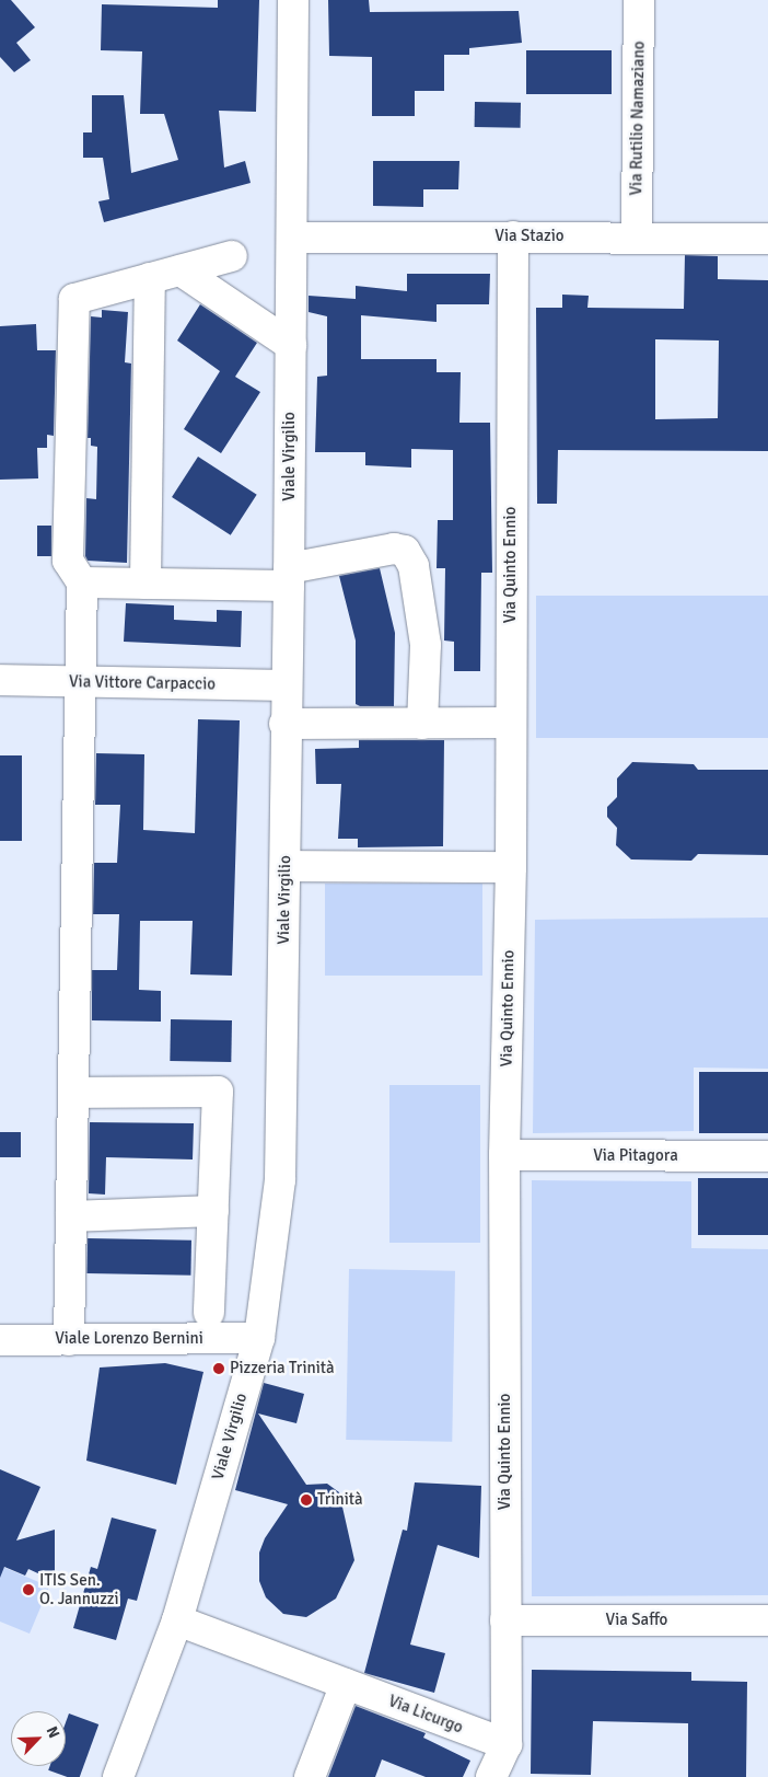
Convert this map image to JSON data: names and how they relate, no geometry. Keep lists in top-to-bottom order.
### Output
{
  "streets": {
    "street": [
      "Via Rutilio Namaziano",
      "Via Stazio",
      "Viale Virgilio",
      "Via Quinto Ennio",
      "Via Vittore Carpaccio",
      "Via Pitagora",
      "Viale Lorenzo Bernini",
      "Via Saffo",
      "Via Licurgo"
    ]
  },
  "crossings": [
    ["Via Rutilio Namaziano", "Via Stazio"],
    ["Via Stazio", "Viale Virgilio"],
    ["Via Stazio", "Via Quinto Ennio"],
    ["Viale Virgilio", "Via Vittore Carpaccio"],
    ["Viale Virgilio", "Viale Lorenzo Bernini"],
    ["Viale Virgilio", "Via Licurgo"],
    ["Via Quinto Ennio", "Via Pitagora"],
    ["Via Quinto Ennio", "Via Saffo"],
    ["Via Quinto Ennio", "Via Licurgo"]
  ],
  "places": ["Pizzeria Trinità", "Trinità", "ITIS Sen. O. Jannuzzi"],
  "north": "top right"
}
